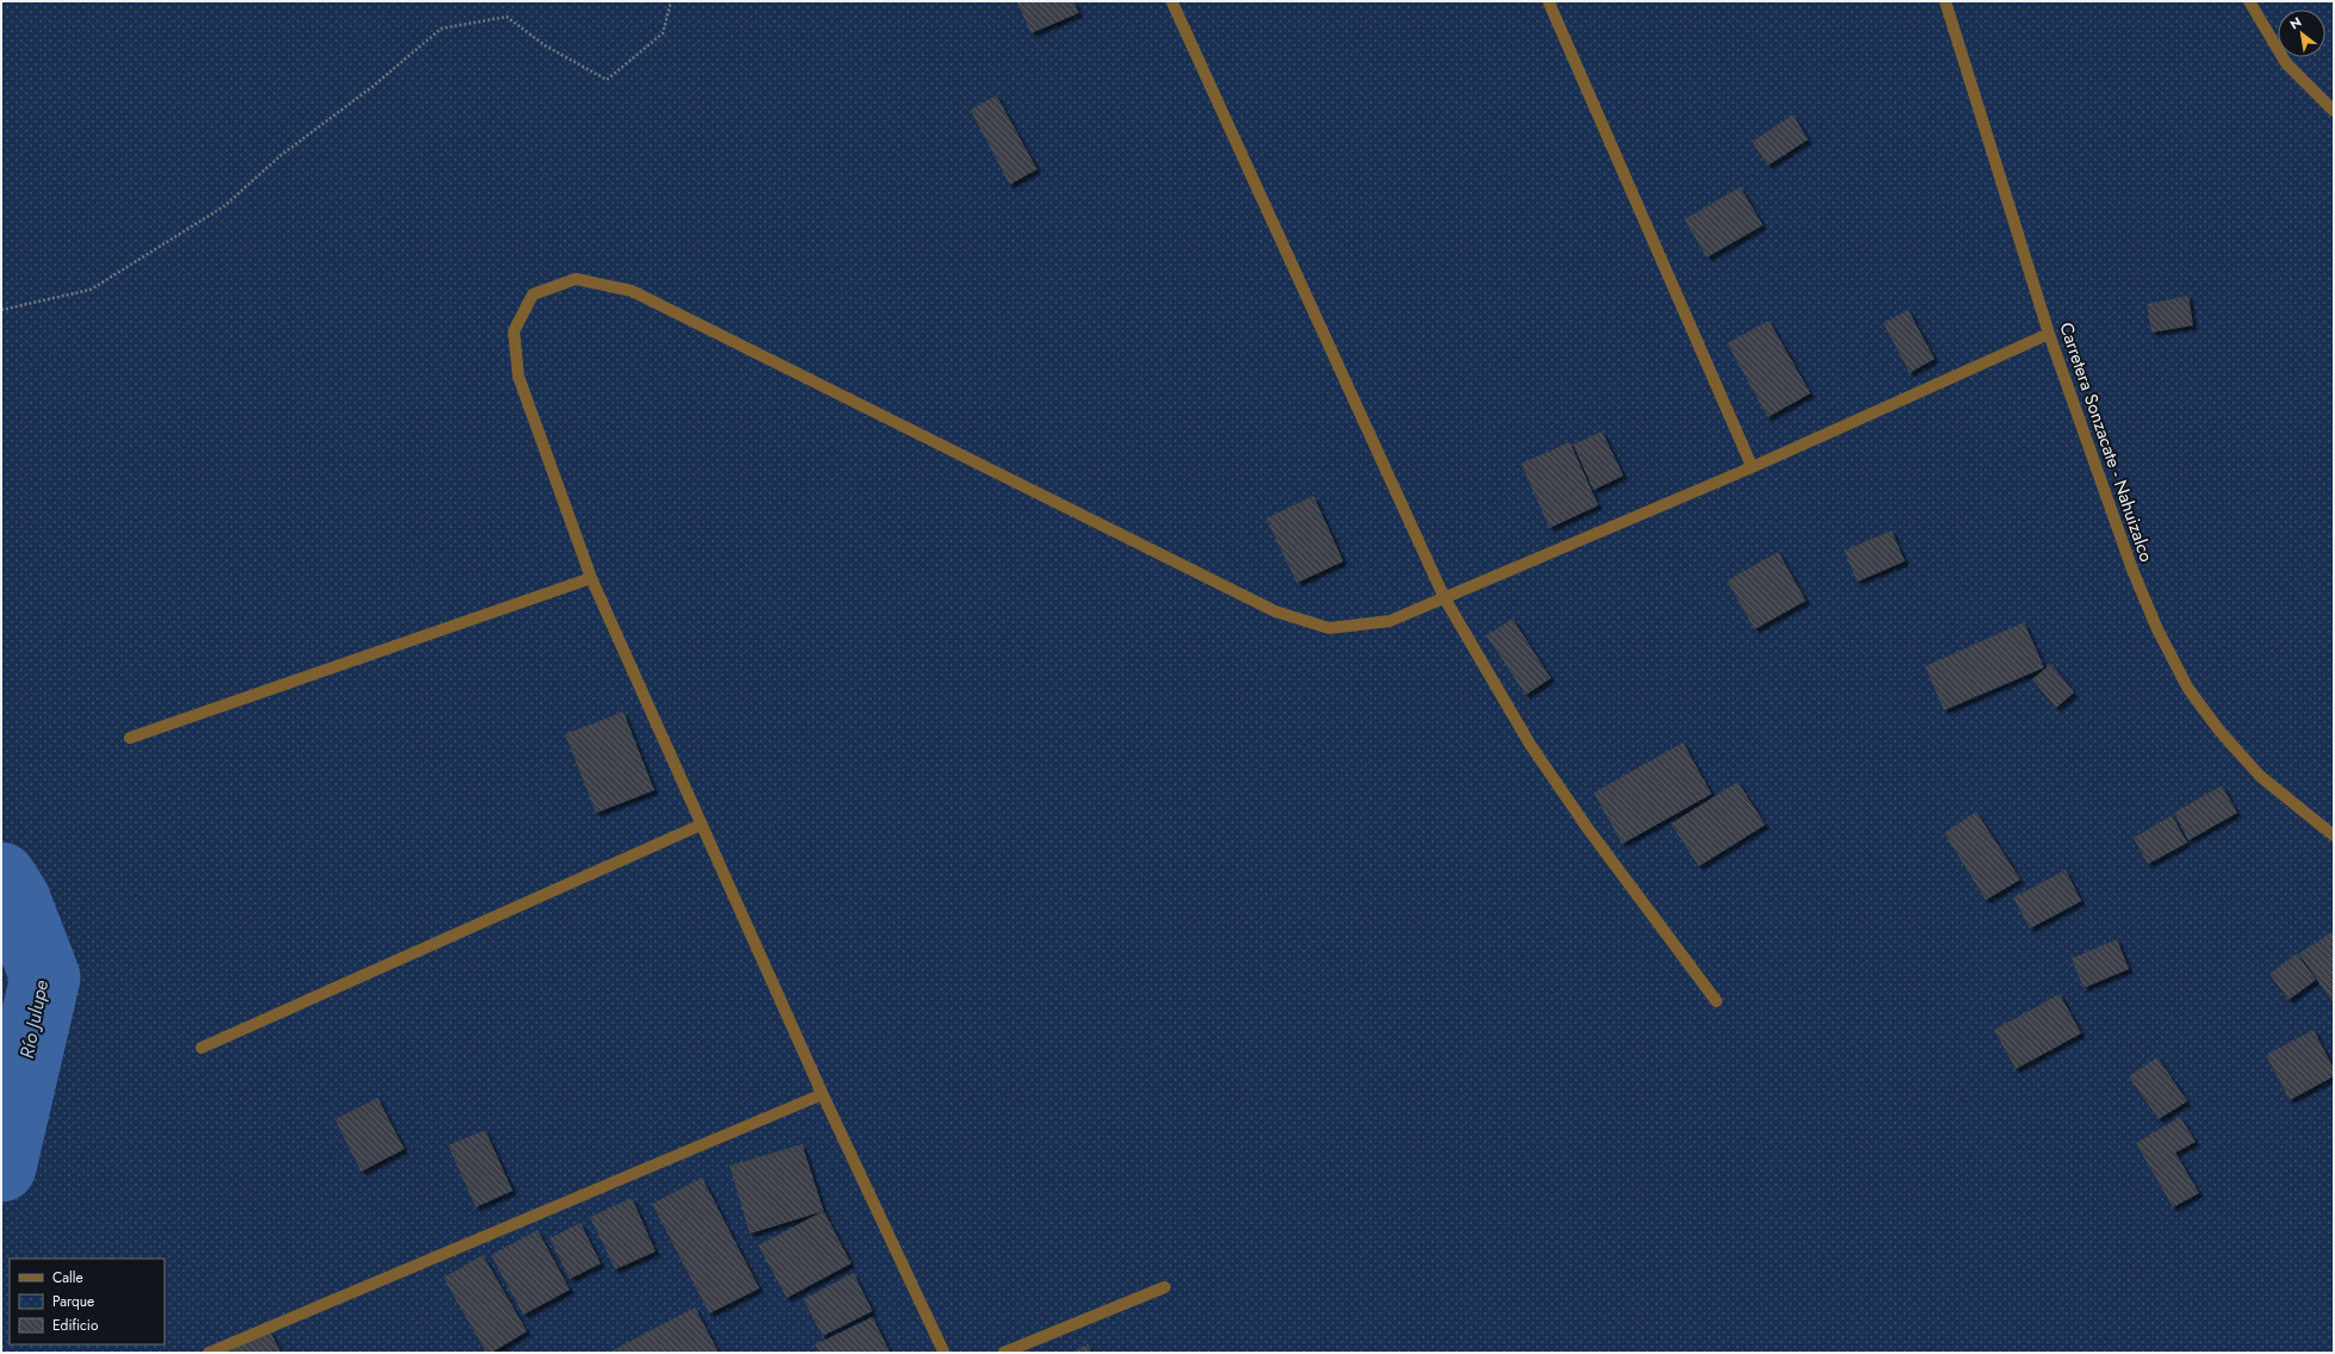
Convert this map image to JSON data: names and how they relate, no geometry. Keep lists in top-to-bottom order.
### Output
{
  "streets": {
    "street": ["Carretera Sonzacate - Nahuizalco"]
  },
  "water": ["Río Julupe"],
  "legend": ["Calle", "Parque", "Edificio"],
  "north": "top left"
}
